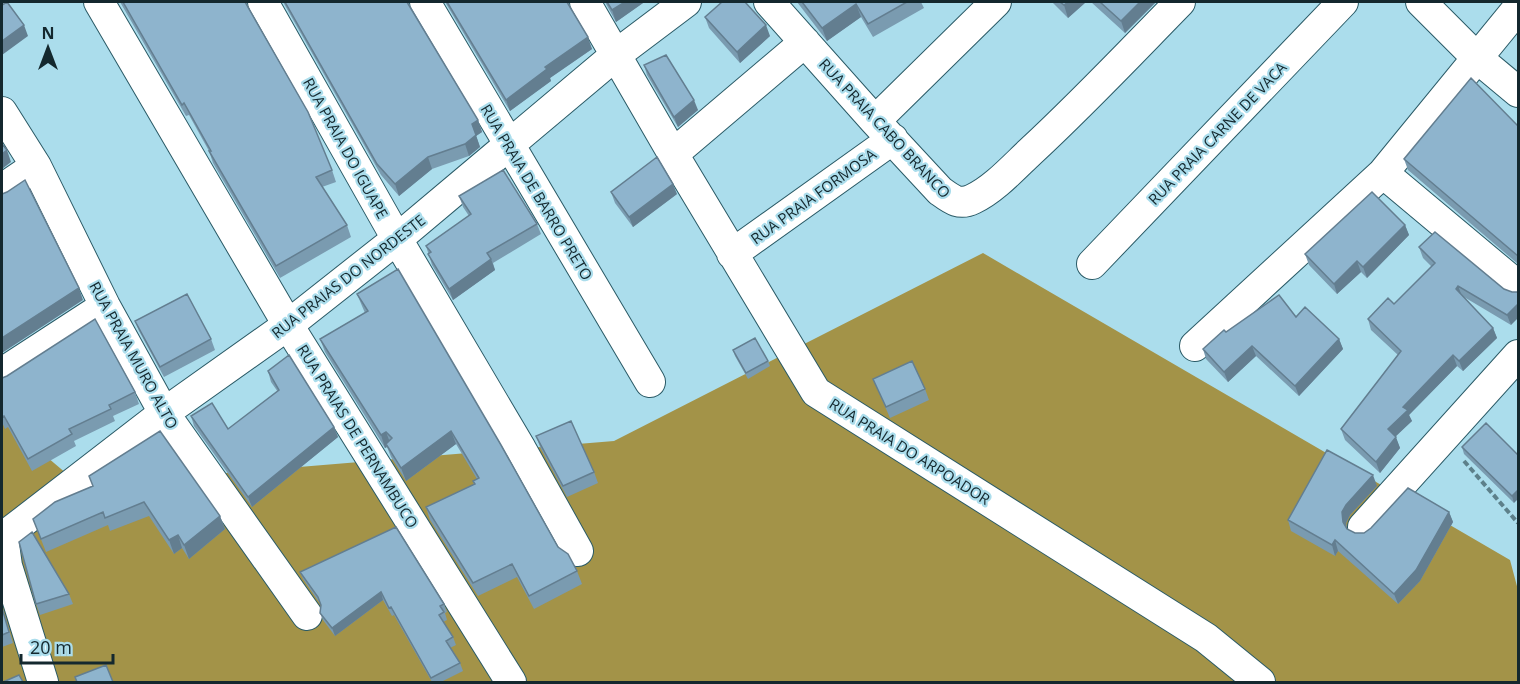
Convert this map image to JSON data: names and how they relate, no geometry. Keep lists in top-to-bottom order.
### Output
{
  "streets": {
    "street": [
      "RUA PRAIA CABO BRANCO",
      "RUA PRAIA CARNE DE VACA",
      "RUA PRAIA DO IGUAPE",
      "RUA PRAIA DE BARRO PRETO",
      "RUA PRAIA FORMOSA",
      "RUA PRAIAS DO NORDESTE",
      "RUA PRAIA MURO ALTO",
      "RUA PRAIAS DE PERNAMBUCO",
      "RUA PRAIA DO ARPOADOR"
    ]
  },
  "crossings": [
    ["RUA PRAIA CABO BRANCO", "RUA PRAIA FORMOSA"],
    ["RUA PRAIA DO IGUAPE", "RUA PRAIAS DO NORDESTE"],
    ["RUA PRAIA DE BARRO PRETO", "RUA PRAIAS DO NORDESTE"],
    ["RUA PRAIA FORMOSA", "RUA PRAIA DO ARPOADOR"],
    ["RUA PRAIAS DO NORDESTE", "RUA PRAIA MURO ALTO"],
    ["RUA PRAIAS DO NORDESTE", "RUA PRAIAS DE PERNAMBUCO"],
    ["RUA PRAIAS DO NORDESTE", "RUA PRAIA DO ARPOADOR"]
  ],
  "scale_bar": "20 m",
  "north": "top"
}
